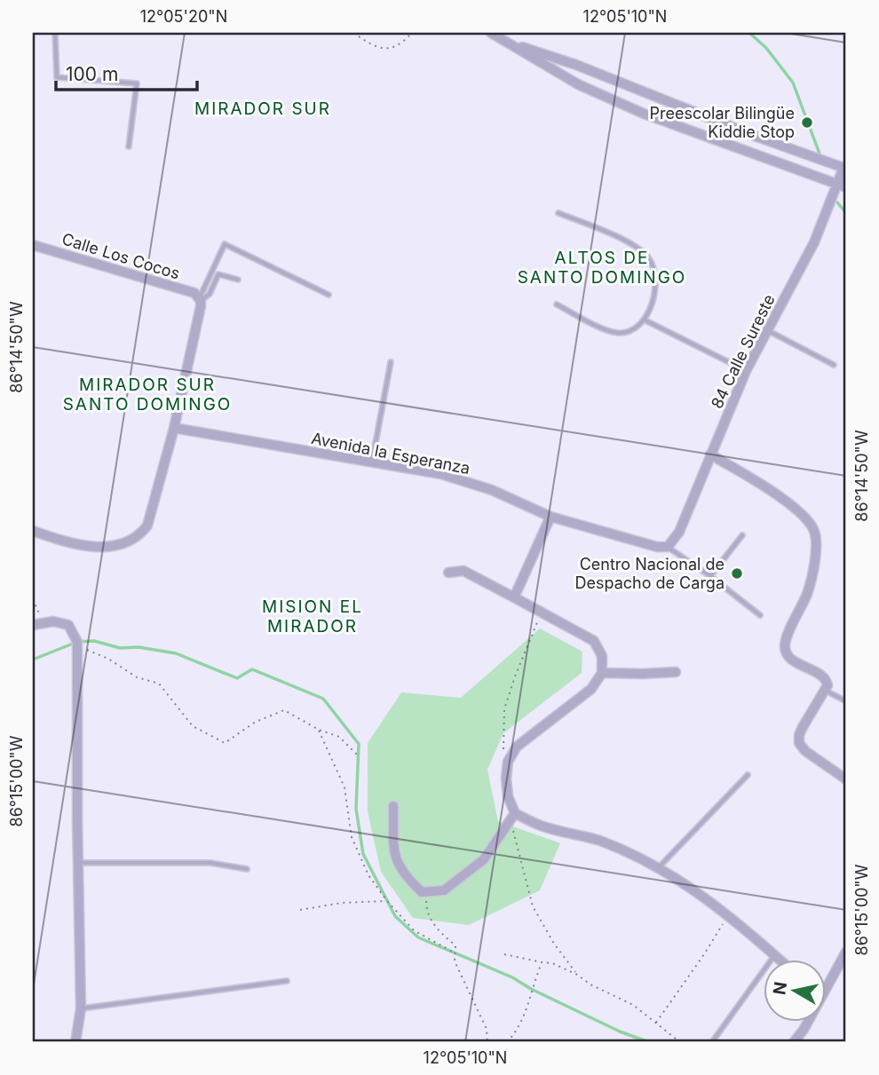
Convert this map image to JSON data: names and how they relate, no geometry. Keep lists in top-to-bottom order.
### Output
{
  "streets": {
    "street": ["Calle Los Cocos", "84 Calle Sureste", "Avenida la Esperanza"]
  },
  "crossings": [
    ["84 Calle Sureste", "Avenida la Esperanza"]
  ],
  "districts": [
    "MIRADOR SUR",
    "ALTOS DE SANTO DOMINGO",
    "MIRADOR SUR SANTO DOMINGO",
    "MISION EL MIRADOR"
  ],
  "places": ["Preescolar Bilingüe Kiddie Stop", "Centro Nacional de Despacho de Carga"],
  "scale_bar": "100 m",
  "north": "left",
  "coordinates": [
    "12°05'20\"N",
    "12°05'10\"N",
    "86°14'50\"W",
    "86°15'00\"W"
  ]
}
